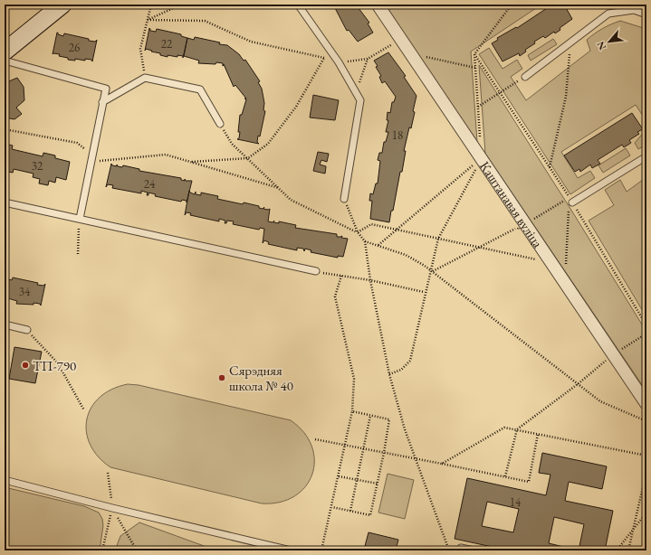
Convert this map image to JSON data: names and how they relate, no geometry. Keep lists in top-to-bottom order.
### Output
{
  "streets": {
    "street": ["Каштанавая вуліца"]
  },
  "places": ["ТП-790", "Сярэдняя школа № 40"],
  "house_numbers": [
    "22",
    "26",
    "18",
    "32",
    "24",
    "34",
    "14"
  ],
  "north": "bottom left"
}
